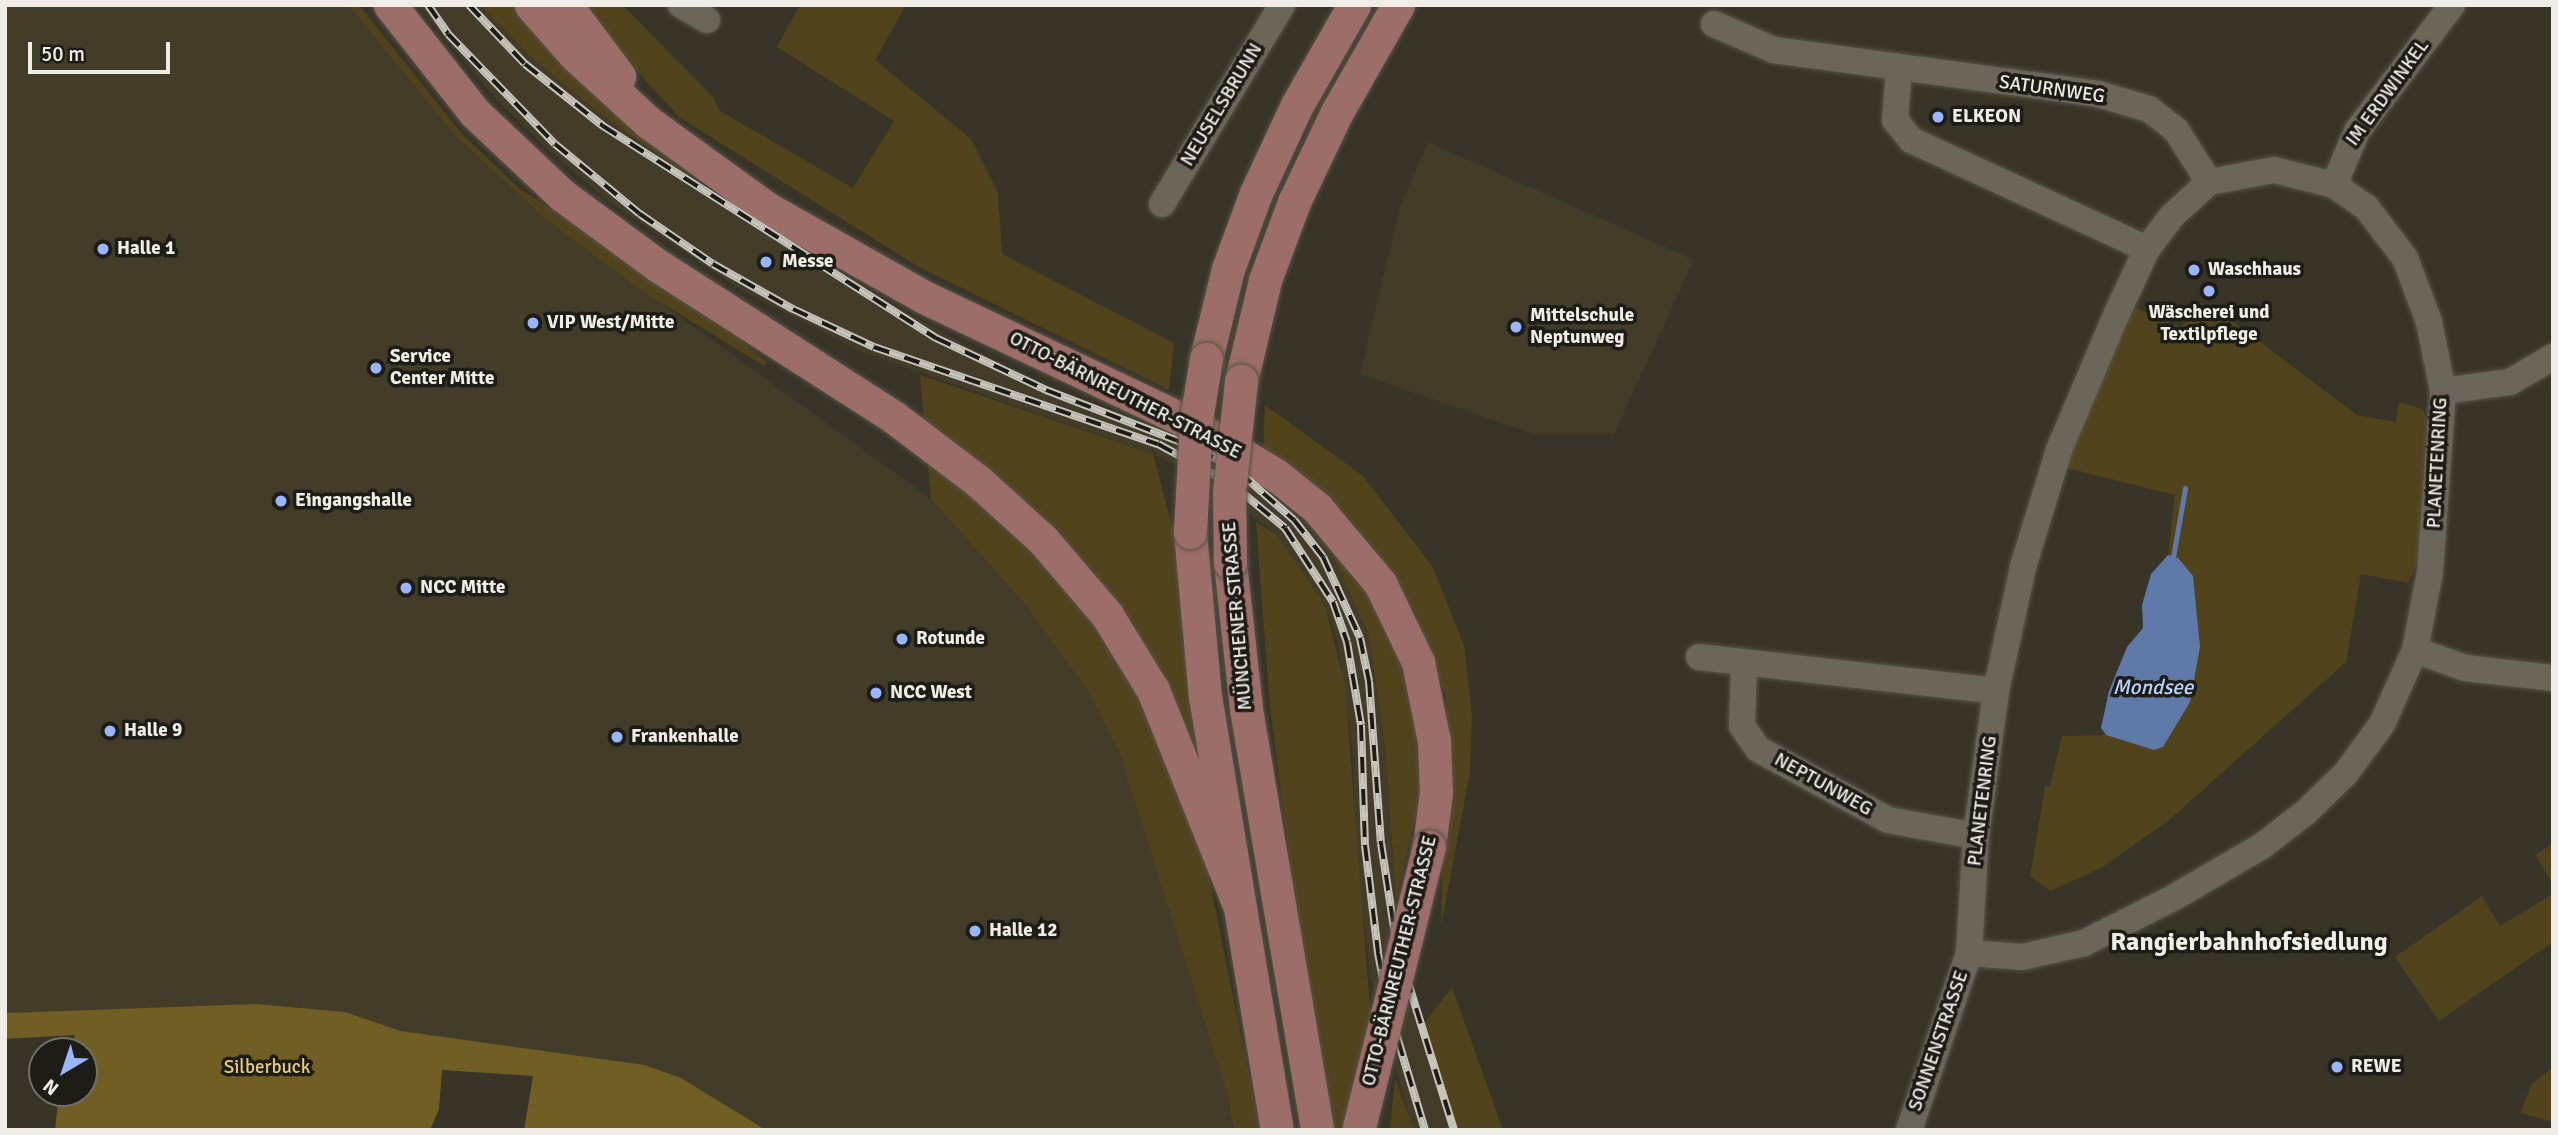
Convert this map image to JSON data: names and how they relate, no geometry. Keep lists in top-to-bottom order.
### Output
{
  "streets": {
    "main road": ["OTTO-BÄRNREUTHER-STRASSE", "MÜNCHENER STRASSE"],
    "street": [
      "SATURNWEG",
      "IM ERDWINKEL",
      "NEUSELSBRUNN",
      "PLANETENRING",
      "NEPTUNWEG",
      "SONNENSTRASSE"
    ]
  },
  "crossings": [
    ["SATURNWEG", "PLANETENRING"],
    ["IM ERDWINKEL", "PLANETENRING"],
    ["PLANETENRING", "NEPTUNWEG"],
    ["PLANETENRING", "SONNENSTRASSE"]
  ],
  "districts": ["Rangierbahnhofsiedlung"],
  "water": ["Mondsee"],
  "parks": ["Silberbuck"],
  "places": [
    "ELKEON",
    "Halle 1",
    "Messe",
    "Waschhaus",
    "Wäscherei und Textilpflege",
    "VIP West/Mitte",
    "Mittelschule Neptunweg",
    "Service Center Mitte",
    "Eingangshalle",
    "NCC Mitte",
    "Rotunde",
    "NCC West",
    "Halle 9",
    "Frankenhalle",
    "Halle 12",
    "REWE"
  ],
  "scale_bar": "50 m",
  "north": "bottom left"
}
